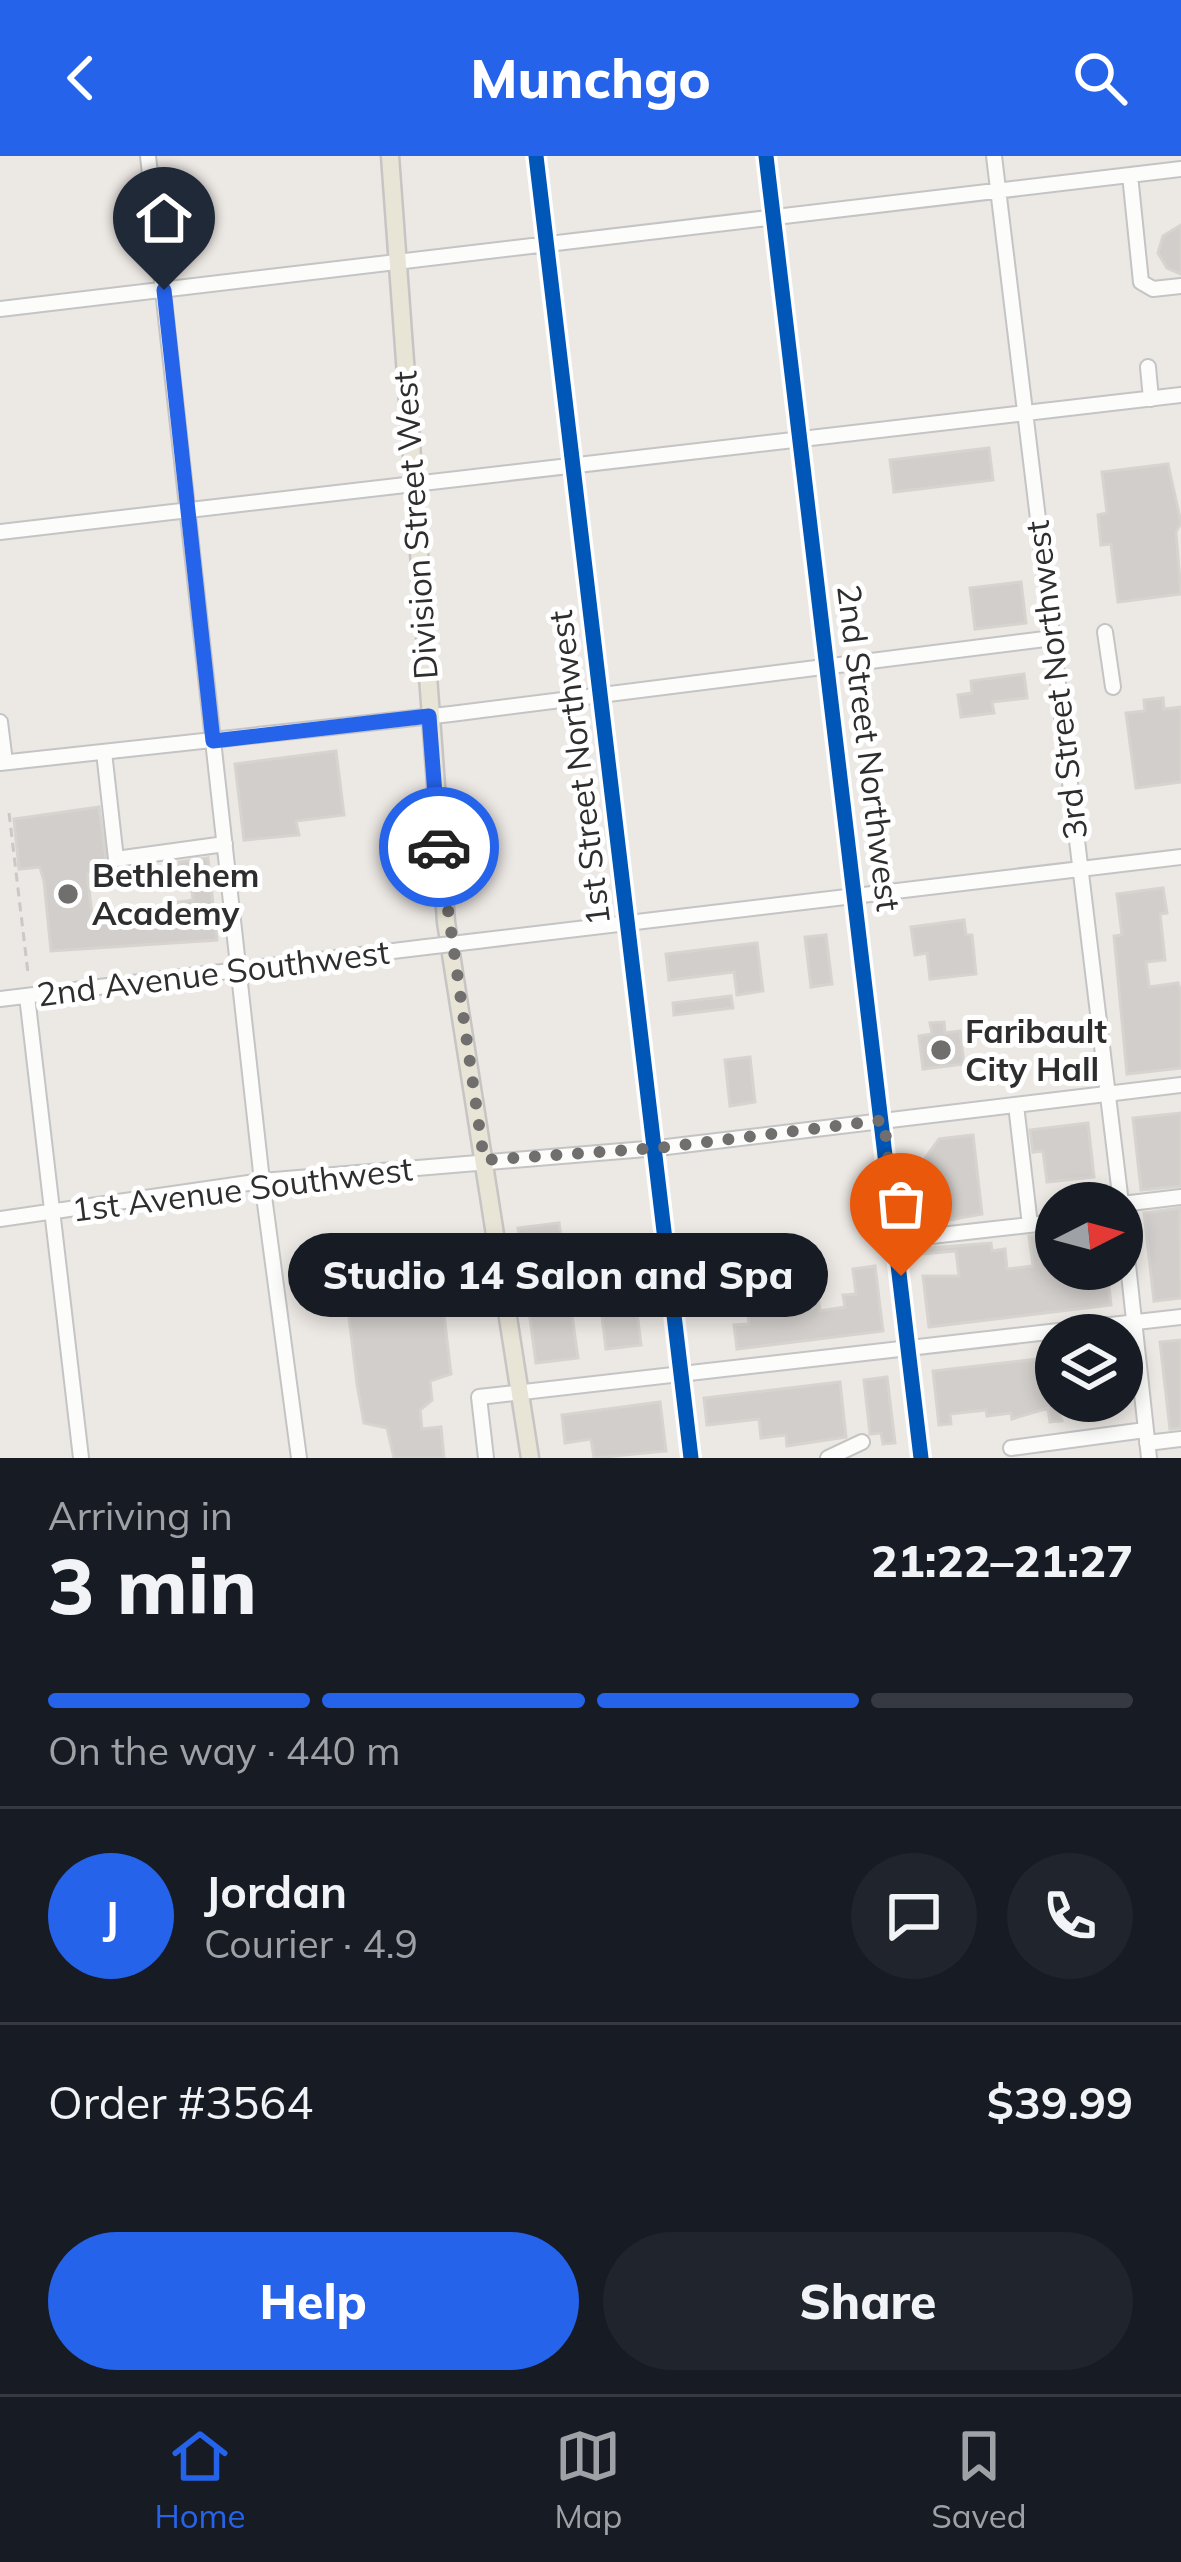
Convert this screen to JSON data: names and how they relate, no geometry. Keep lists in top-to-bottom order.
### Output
{
  "streets": {
    "main road": ["Division Street West"],
    "street": [
      "3rd Street Northwest",
      "2nd Street Northwest",
      "1st Street Northwest",
      "2nd Avenue Southwest",
      "1st Avenue Southwest"
    ]
  },
  "crossings": [
    ["Division Street West", "1st Avenue Southwest"],
    ["3rd Street Northwest", "2nd Avenue Southwest"],
    ["3rd Street Northwest", "1st Avenue Southwest"],
    ["2nd Street Northwest", "2nd Avenue Southwest"],
    ["2nd Street Northwest", "1st Avenue Southwest"],
    ["1st Street Northwest", "2nd Avenue Southwest"],
    ["1st Street Northwest", "1st Avenue Southwest"]
  ],
  "places": ["Bethlehem Academy", "Faribault City Hall", "Studio 14 Salon and Spa"],
  "north": "right",
  "page": {
    "header": "Munchgo",
    "bubble": "Studio 14 Salon and Spa",
    "heading": ["3 min", "Arriving in", "21:22–21:27"],
    "panel": [
      "Jordan",
      "Courier · 4.9",
      "Order #3564",
      "$39.99"
    ],
    "bar": "On the way · 440 m",
    "round": "J",
    "buttons": ["Help", "Share"],
    "tabs": ["Home", "Map", "Saved"]
  }
}
